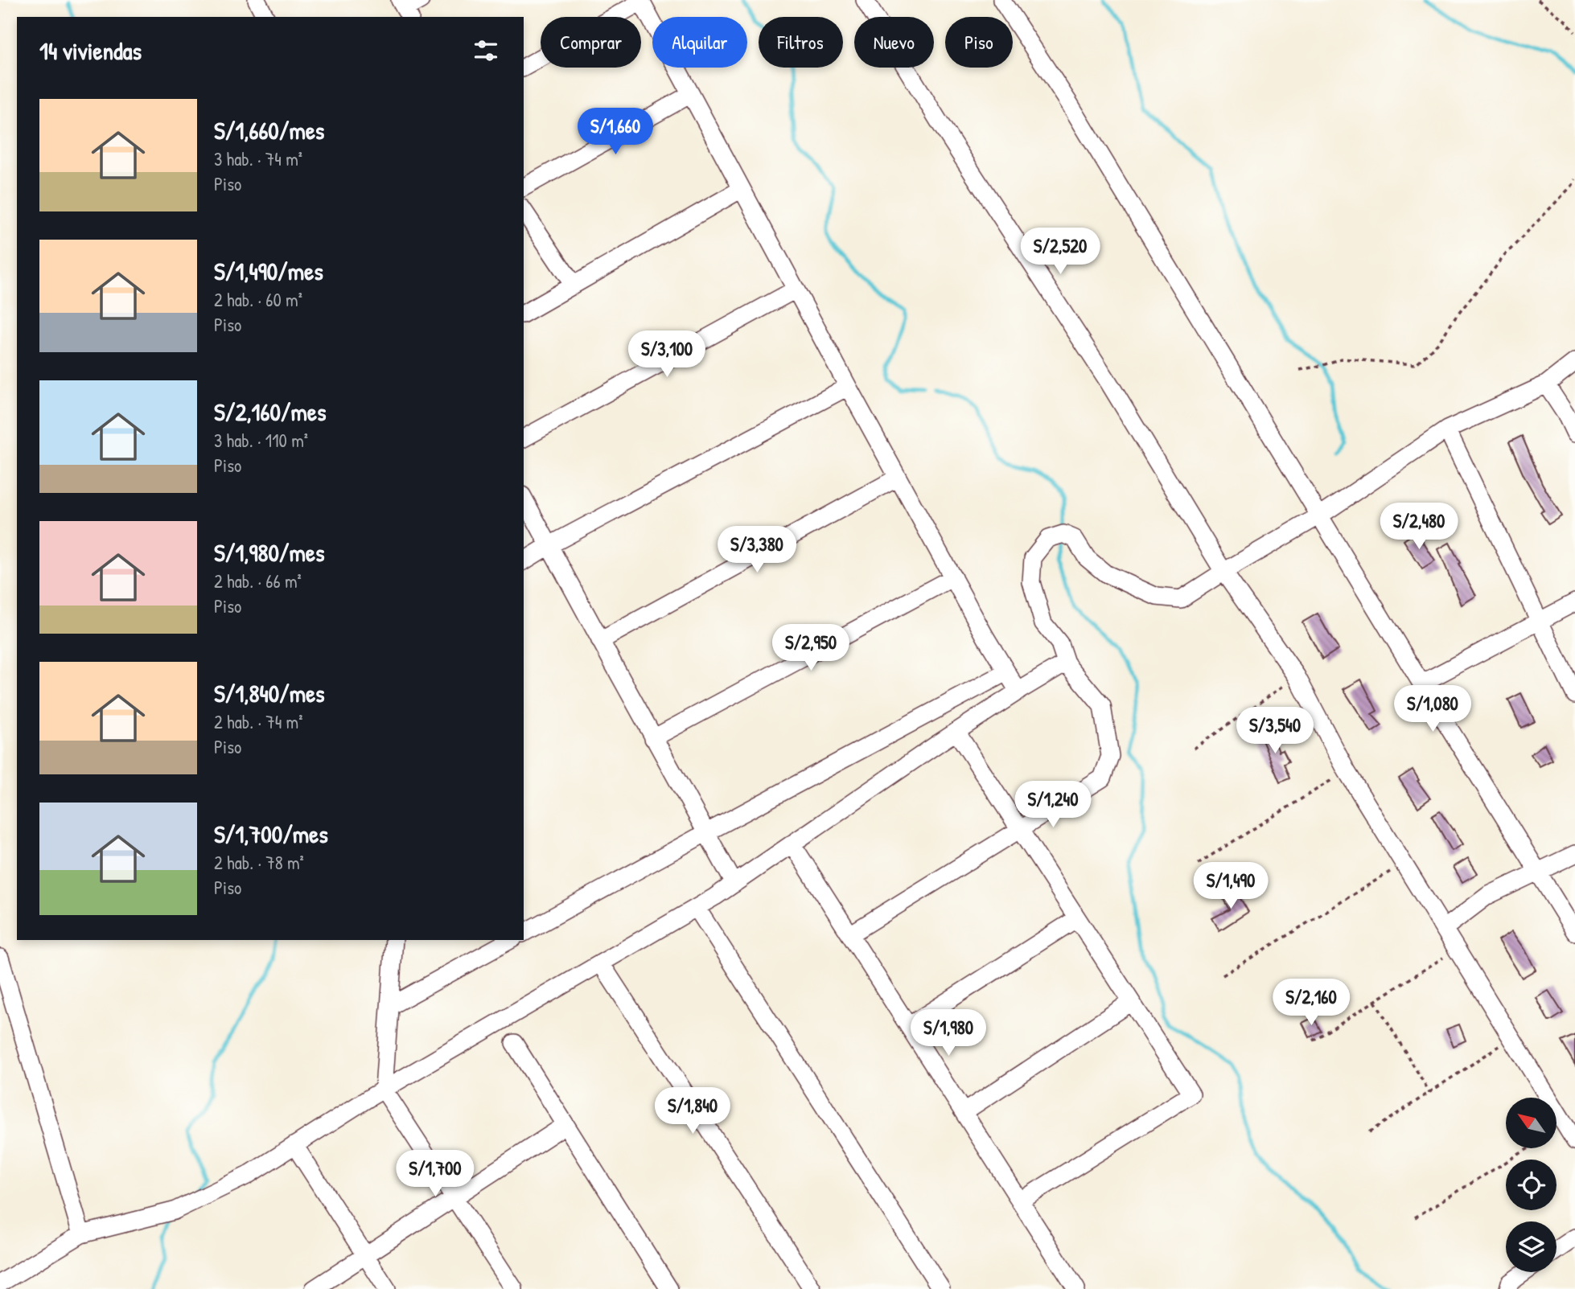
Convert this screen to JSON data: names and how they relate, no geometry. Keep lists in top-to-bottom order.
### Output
{
  "north": "top left",
  "page": {
    "chip": [
      "Comprar",
      "Alquilar",
      "Filtros",
      "Nuevo",
      "Piso"
    ],
    "heading": "14 viviendas",
    "list": [
      {
        "name": "S/1,660/mes",
        "note": "3 hab. · 74 m² · Piso"
      },
      {
        "name": "S/1,490/mes",
        "note": "2 hab. · 60 m² · Piso"
      },
      {
        "name": "S/2,160/mes",
        "note": "3 hab. · 110 m² · Piso"
      },
      {
        "name": "S/1,980/mes",
        "note": "2 hab. · 66 m² · Piso"
      },
      {
        "name": "S/1,840/mes",
        "note": "2 hab. · 74 m² · Piso"
      },
      {
        "name": "S/1,700/mes",
        "note": "2 hab. · 78 m² · Piso"
      }
    ],
    "price": [
      "S/1,660",
      "S/2,520",
      "S/3,100",
      "S/2,480",
      "S/3,380",
      "S/2,950",
      "S/1,080",
      "S/3,540",
      "S/1,240",
      "S/1,490",
      "S/2,160",
      "S/1,980",
      "S/1,840",
      "S/1,700"
    ]
  }
}
